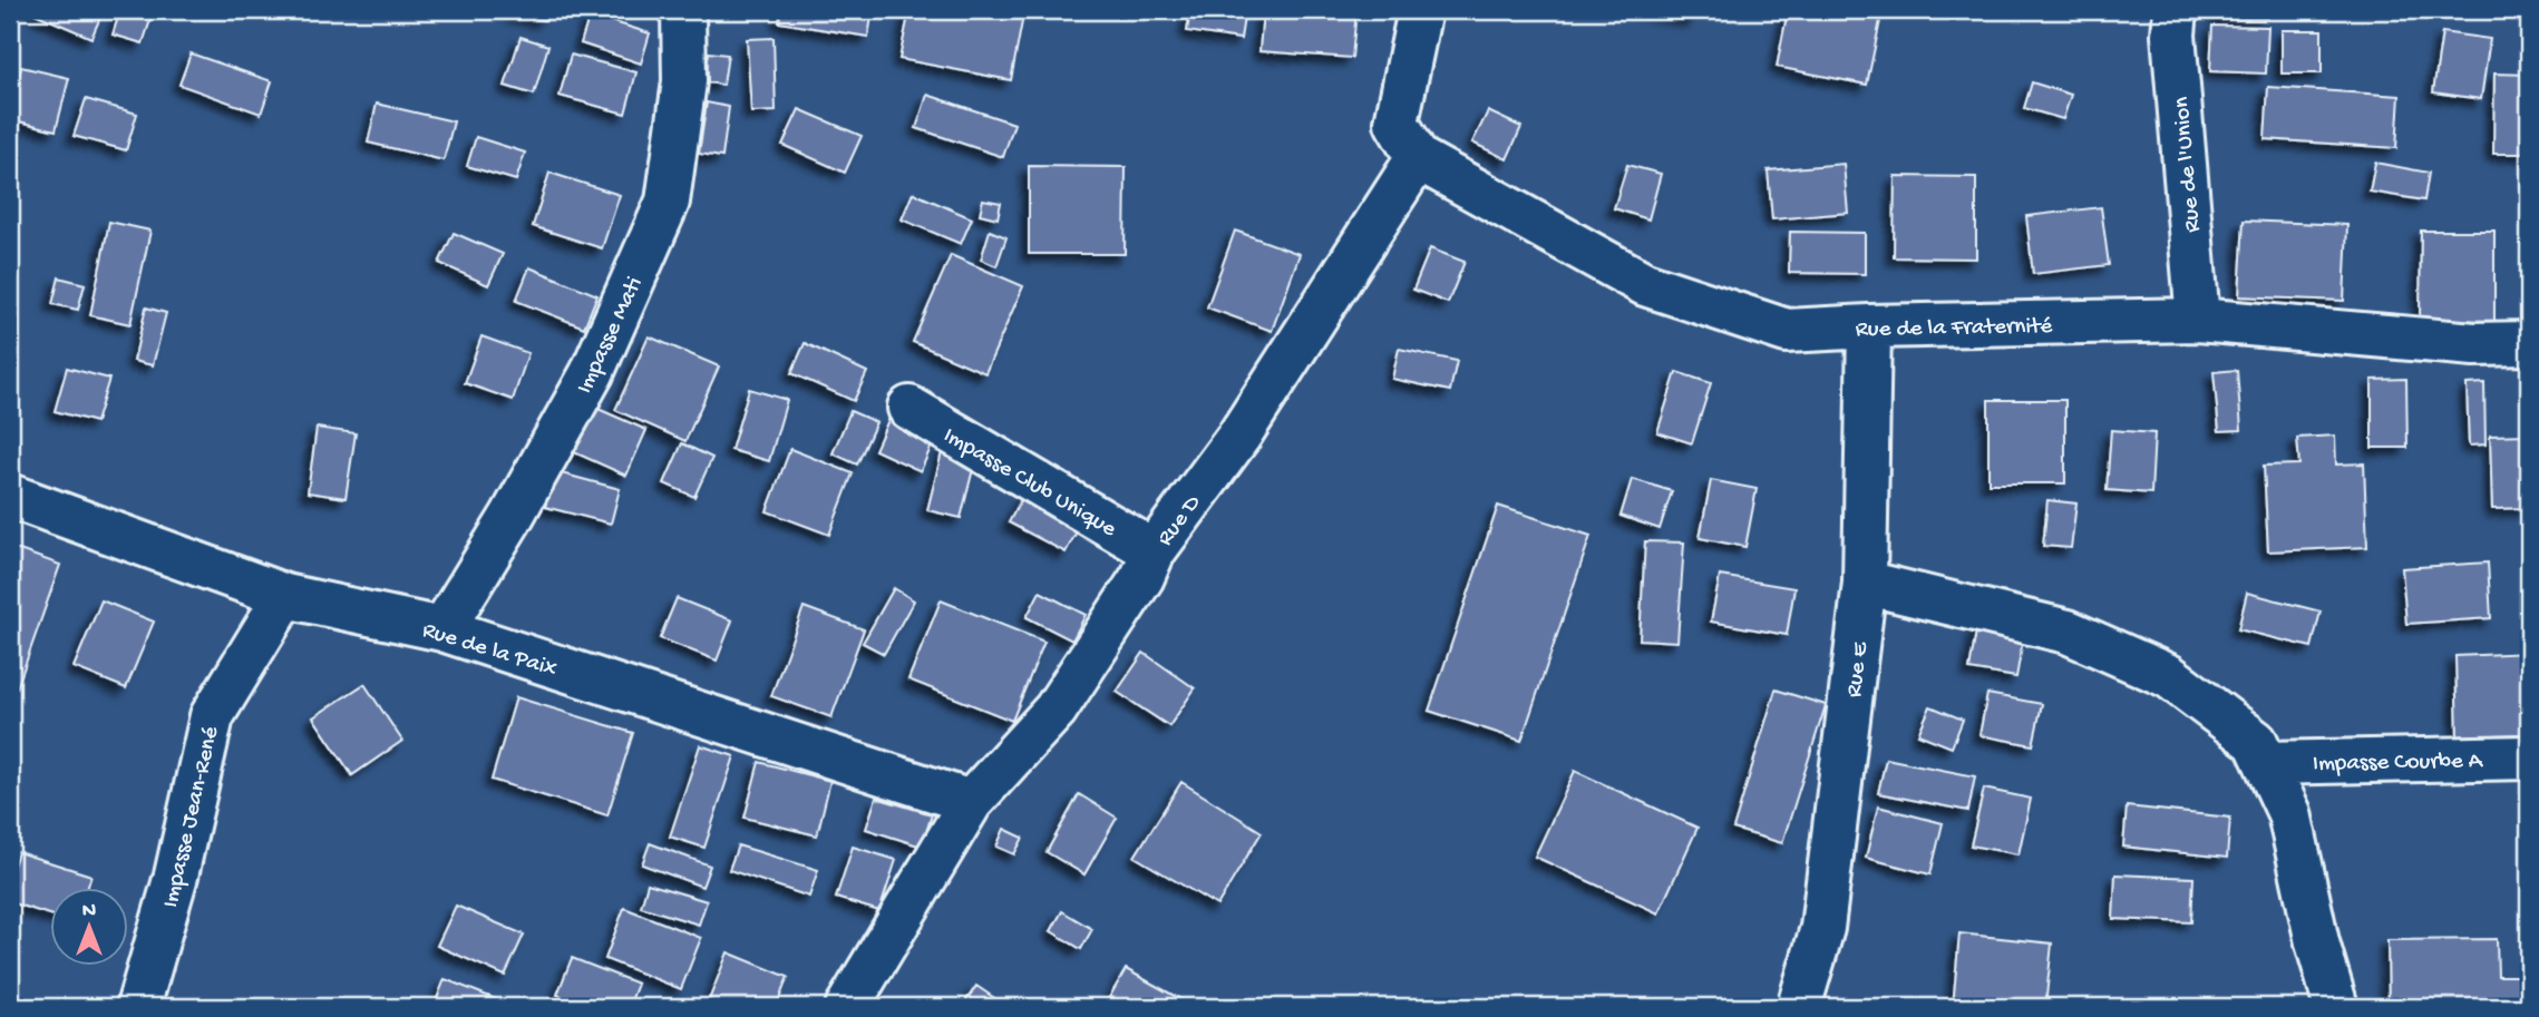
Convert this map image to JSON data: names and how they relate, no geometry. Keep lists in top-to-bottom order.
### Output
{
  "streets": {
    "street": [
      "Rue de l'Union",
      "Rue de la Fraternité",
      "Impasse Mati",
      "Impasse Club Unique",
      "Rue D",
      "Rue de la Paix",
      "Rue E",
      "Impasse Courbe A",
      "Impasse Jean-René"
    ]
  },
  "crossings": [
    ["Rue de l'Union", "Rue de la Fraternité"],
    ["Rue de la Fraternité", "Rue D"],
    ["Rue de la Fraternité", "Rue E"],
    ["Impasse Mati", "Rue de la Paix"],
    ["Impasse Club Unique", "Rue D"],
    ["Rue D", "Rue de la Paix"],
    ["Rue de la Paix", "Impasse Jean-René"]
  ],
  "north": "top"
}
